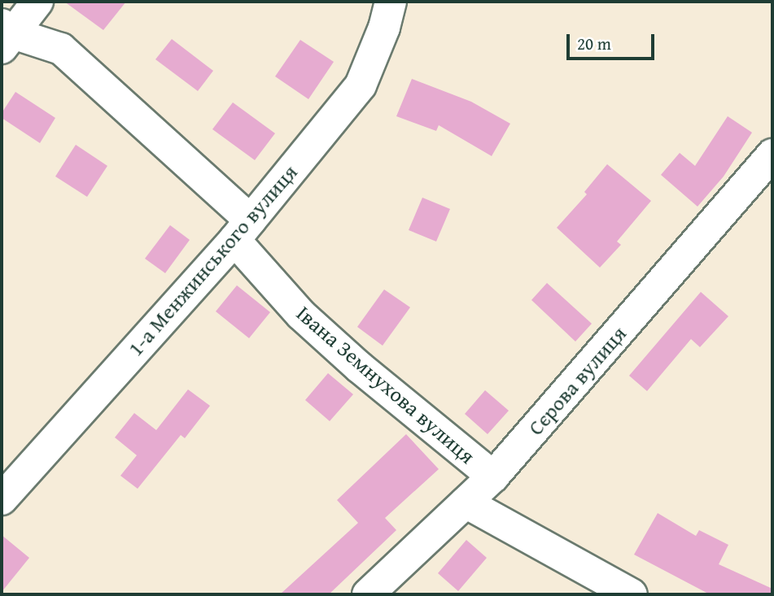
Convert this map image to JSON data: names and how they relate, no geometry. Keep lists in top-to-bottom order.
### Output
{
  "streets": {
    "street": ["1-а Менжинського вулиця", "Сєрова вулиця", "Івана Земнухова вулиця"]
  },
  "crossings": [
    ["1-а Менжинського вулиця", "Івана Земнухова вулиця"],
    ["Сєрова вулиця", "Івана Земнухова вулиця"]
  ],
  "scale_bar": "20 m"
}
